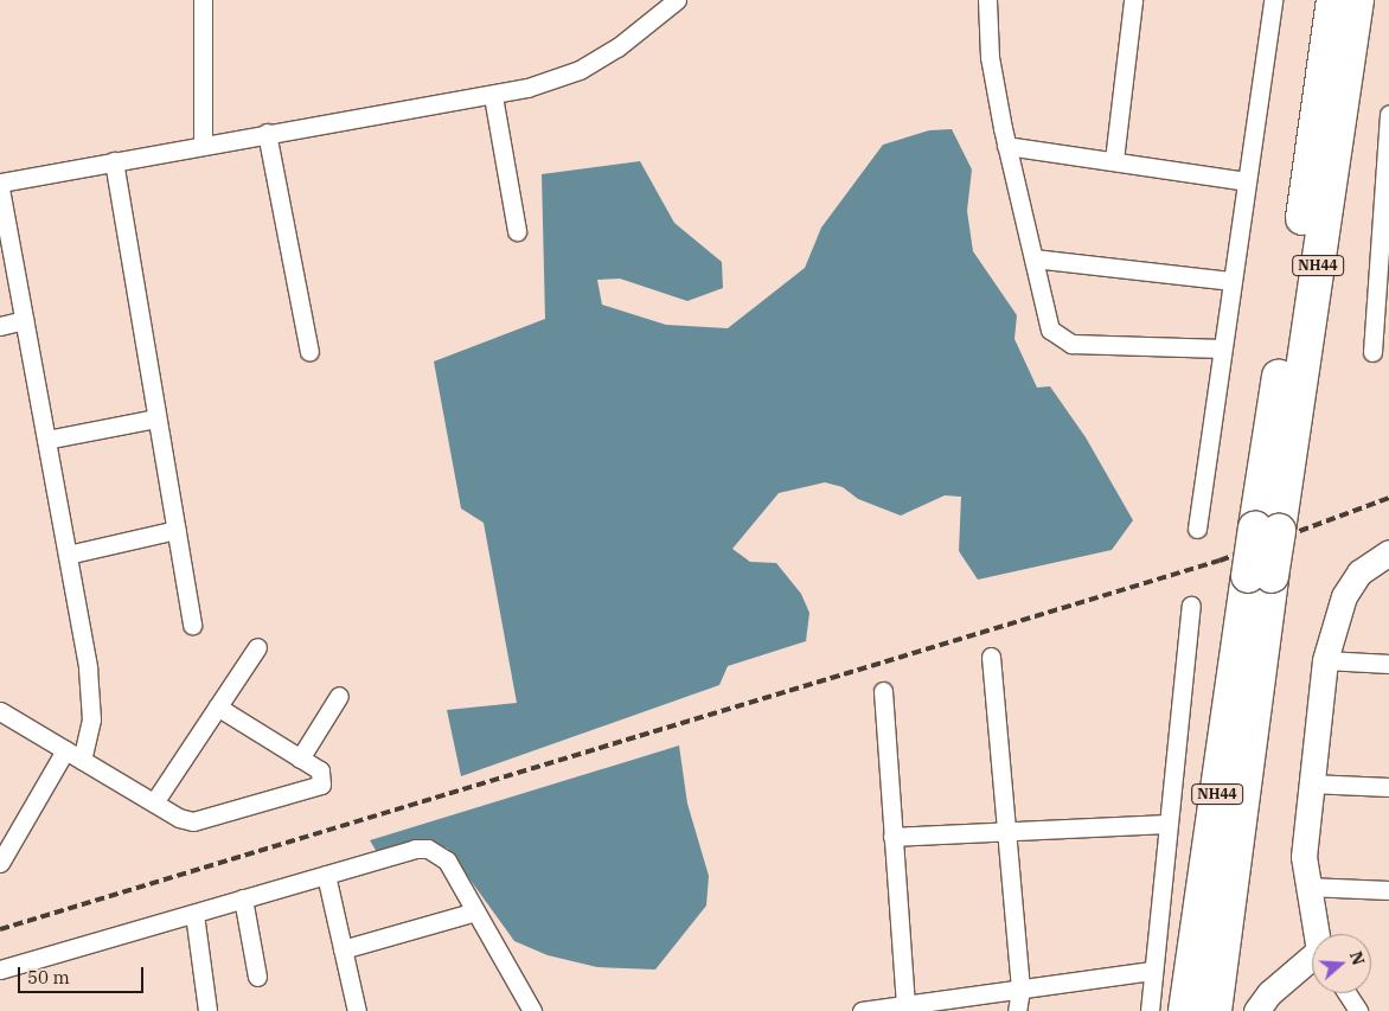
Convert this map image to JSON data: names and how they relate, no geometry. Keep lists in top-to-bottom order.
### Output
{
  "streets": {
    "highway": ["NH44"]
  },
  "scale_bar": "50 m",
  "north": "right"
}
